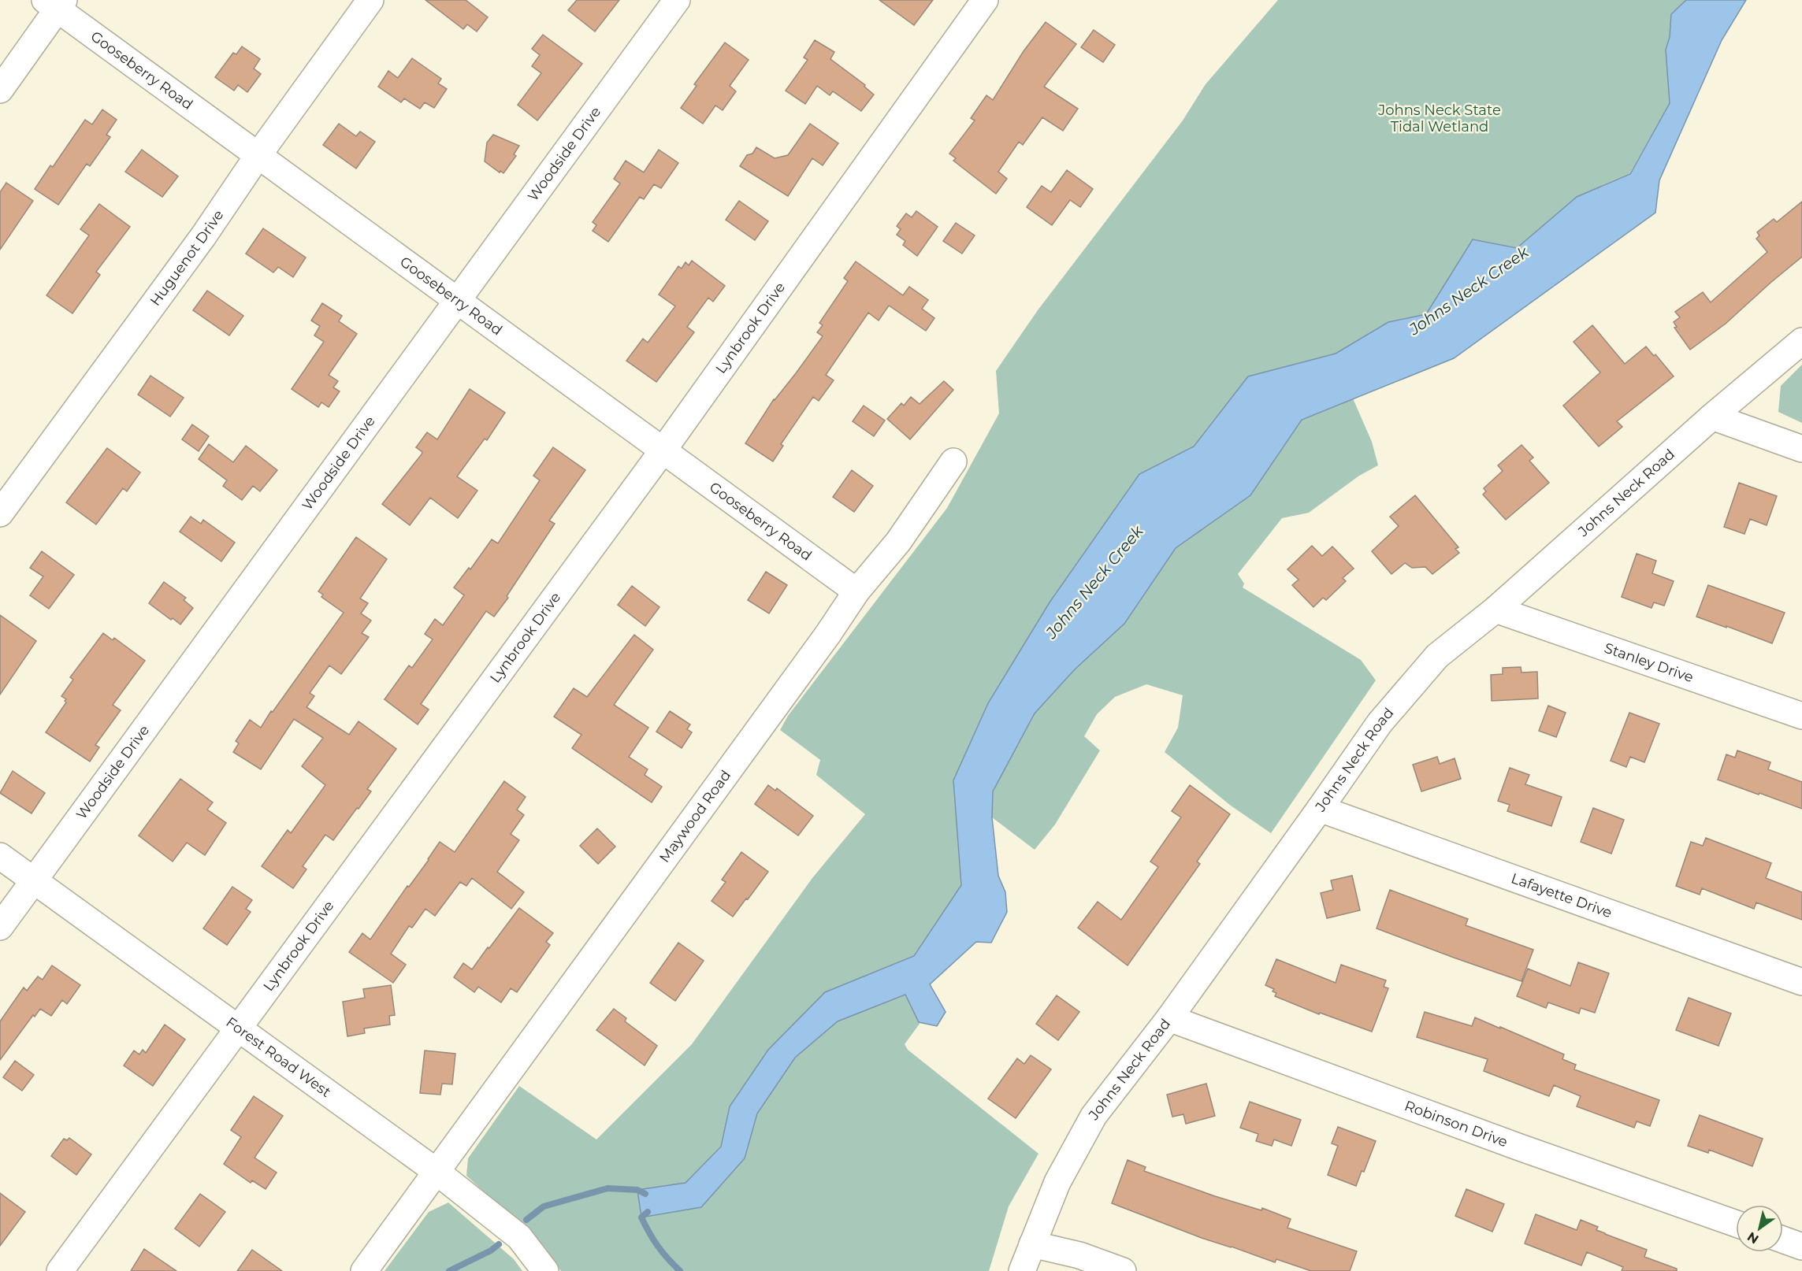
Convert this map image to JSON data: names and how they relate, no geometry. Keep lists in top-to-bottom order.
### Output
{
  "streets": {
    "street": [
      "Gooseberry Road",
      "Woodside Drive",
      "Huguenot Drive",
      "Lynbrook Drive",
      "Johns Neck Road",
      "Stanley Drive",
      "Maywood Road",
      "Lafayette Drive",
      "Forest Road West",
      "Robinson Drive"
    ]
  },
  "crossings": [
    ["Gooseberry Road", "Woodside Drive"],
    ["Gooseberry Road", "Huguenot Drive"],
    ["Gooseberry Road", "Lynbrook Drive"],
    ["Gooseberry Road", "Maywood Road"],
    ["Woodside Drive", "Forest Road West"],
    ["Lynbrook Drive", "Forest Road West"],
    ["Johns Neck Road", "Stanley Drive"],
    ["Johns Neck Road", "Lafayette Drive"],
    ["Johns Neck Road", "Robinson Drive"],
    ["Maywood Road", "Forest Road West"]
  ],
  "water": ["Johns Neck Creek"],
  "parks": ["Johns Neck State Tidal Wetland"],
  "north": "bottom left"
}
